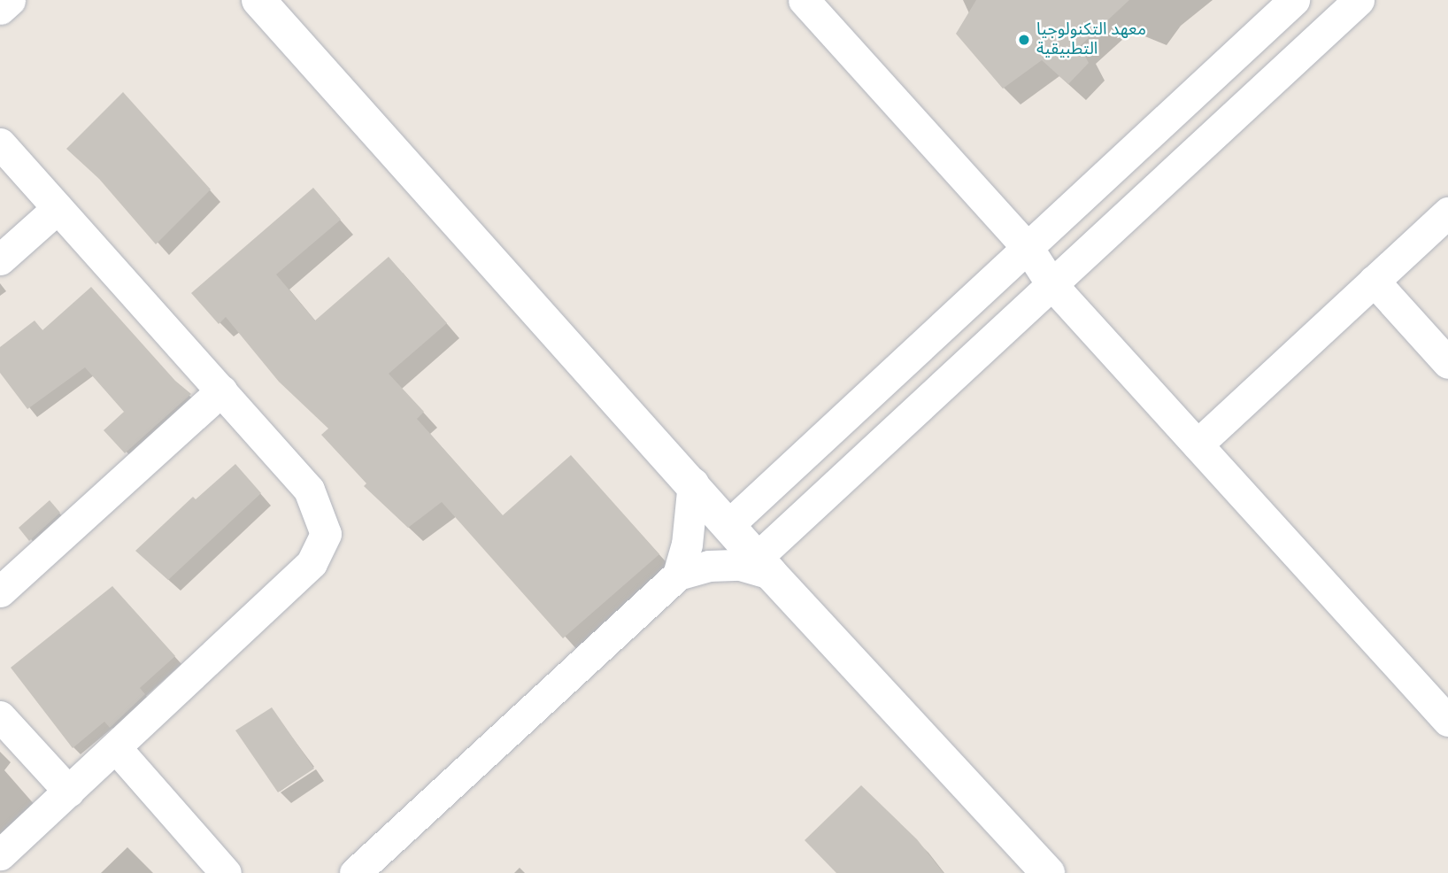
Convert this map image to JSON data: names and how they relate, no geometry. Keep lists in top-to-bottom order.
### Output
{
  "places": ["معهد التكنولوجيا التطبيقية"]
}
